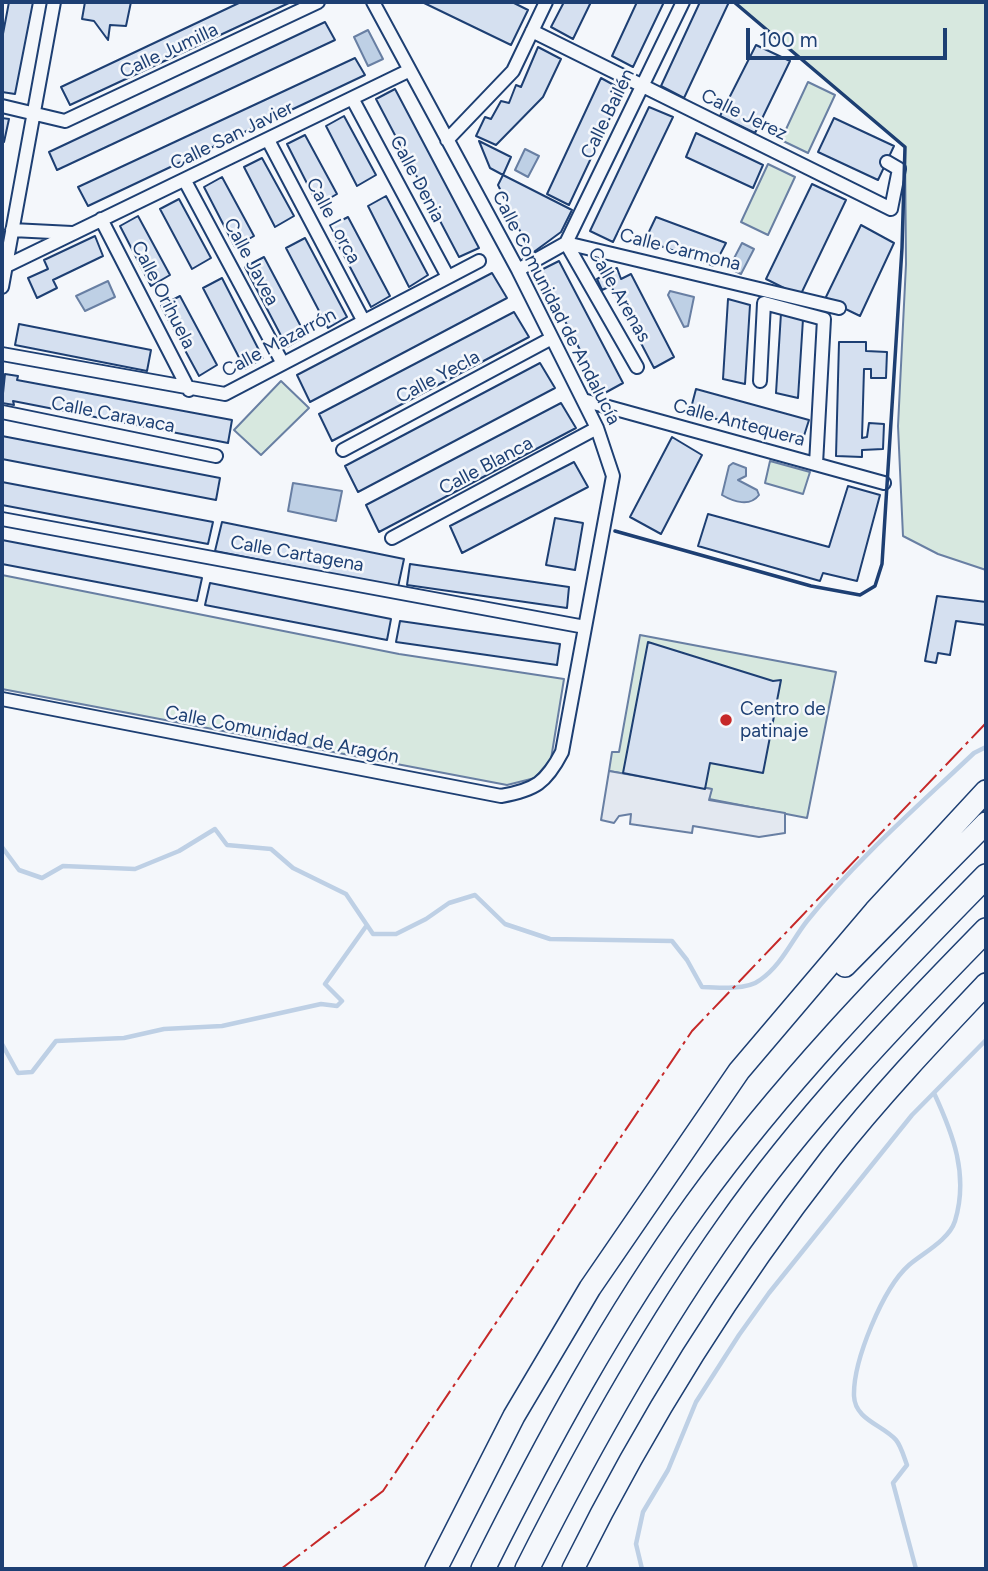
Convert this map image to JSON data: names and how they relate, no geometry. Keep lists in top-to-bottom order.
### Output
{
  "streets": {
    "street": [
      "Calle Jumilla",
      "Calle Bailén",
      "Calle Jerez",
      "Calle San Javier",
      "Calle Denia",
      "Calle Lorca",
      "Calle Carmona",
      "Calle Javea",
      "Calle Orihuela",
      "Calle Arenas",
      "Calle Comunidad de Andalucía",
      "Calle Mazarrón",
      "Calle Yecla",
      "Calle Caravaca",
      "Calle Antequera",
      "Calle Blanca",
      "Calle Cartagena",
      "Calle Comunidad de Aragón"
    ]
  },
  "crossings": [
    ["Calle Bailén", "Calle Jerez"],
    ["Calle Bailén", "Calle Carmona"],
    ["Calle Bailén", "Calle Arenas"],
    ["Calle San Javier", "Calle Denia"],
    ["Calle San Javier", "Calle Lorca"],
    ["Calle San Javier", "Calle Javea"],
    ["Calle San Javier", "Calle Orihuela"],
    ["Calle San Javier", "Calle Comunidad de Andalucía"],
    ["Calle Denia", "Calle Mazarrón"],
    ["Calle Lorca", "Calle Mazarrón"],
    ["Calle Carmona", "Calle Arenas"],
    ["Calle Javea", "Calle Mazarrón"],
    ["Calle Orihuela", "Calle Mazarrón"],
    ["Calle Comunidad de Andalucía", "Calle Yecla"],
    ["Calle Comunidad de Andalucía", "Calle Antequera"],
    ["Calle Comunidad de Andalucía", "Calle Blanca"],
    ["Calle Comunidad de Andalucía", "Calle Cartagena"],
    ["Calle Comunidad de Andalucía", "Calle Comunidad de Aragón"]
  ],
  "places": ["Centro de patinaje"],
  "scale_bar": "100 m"
}
